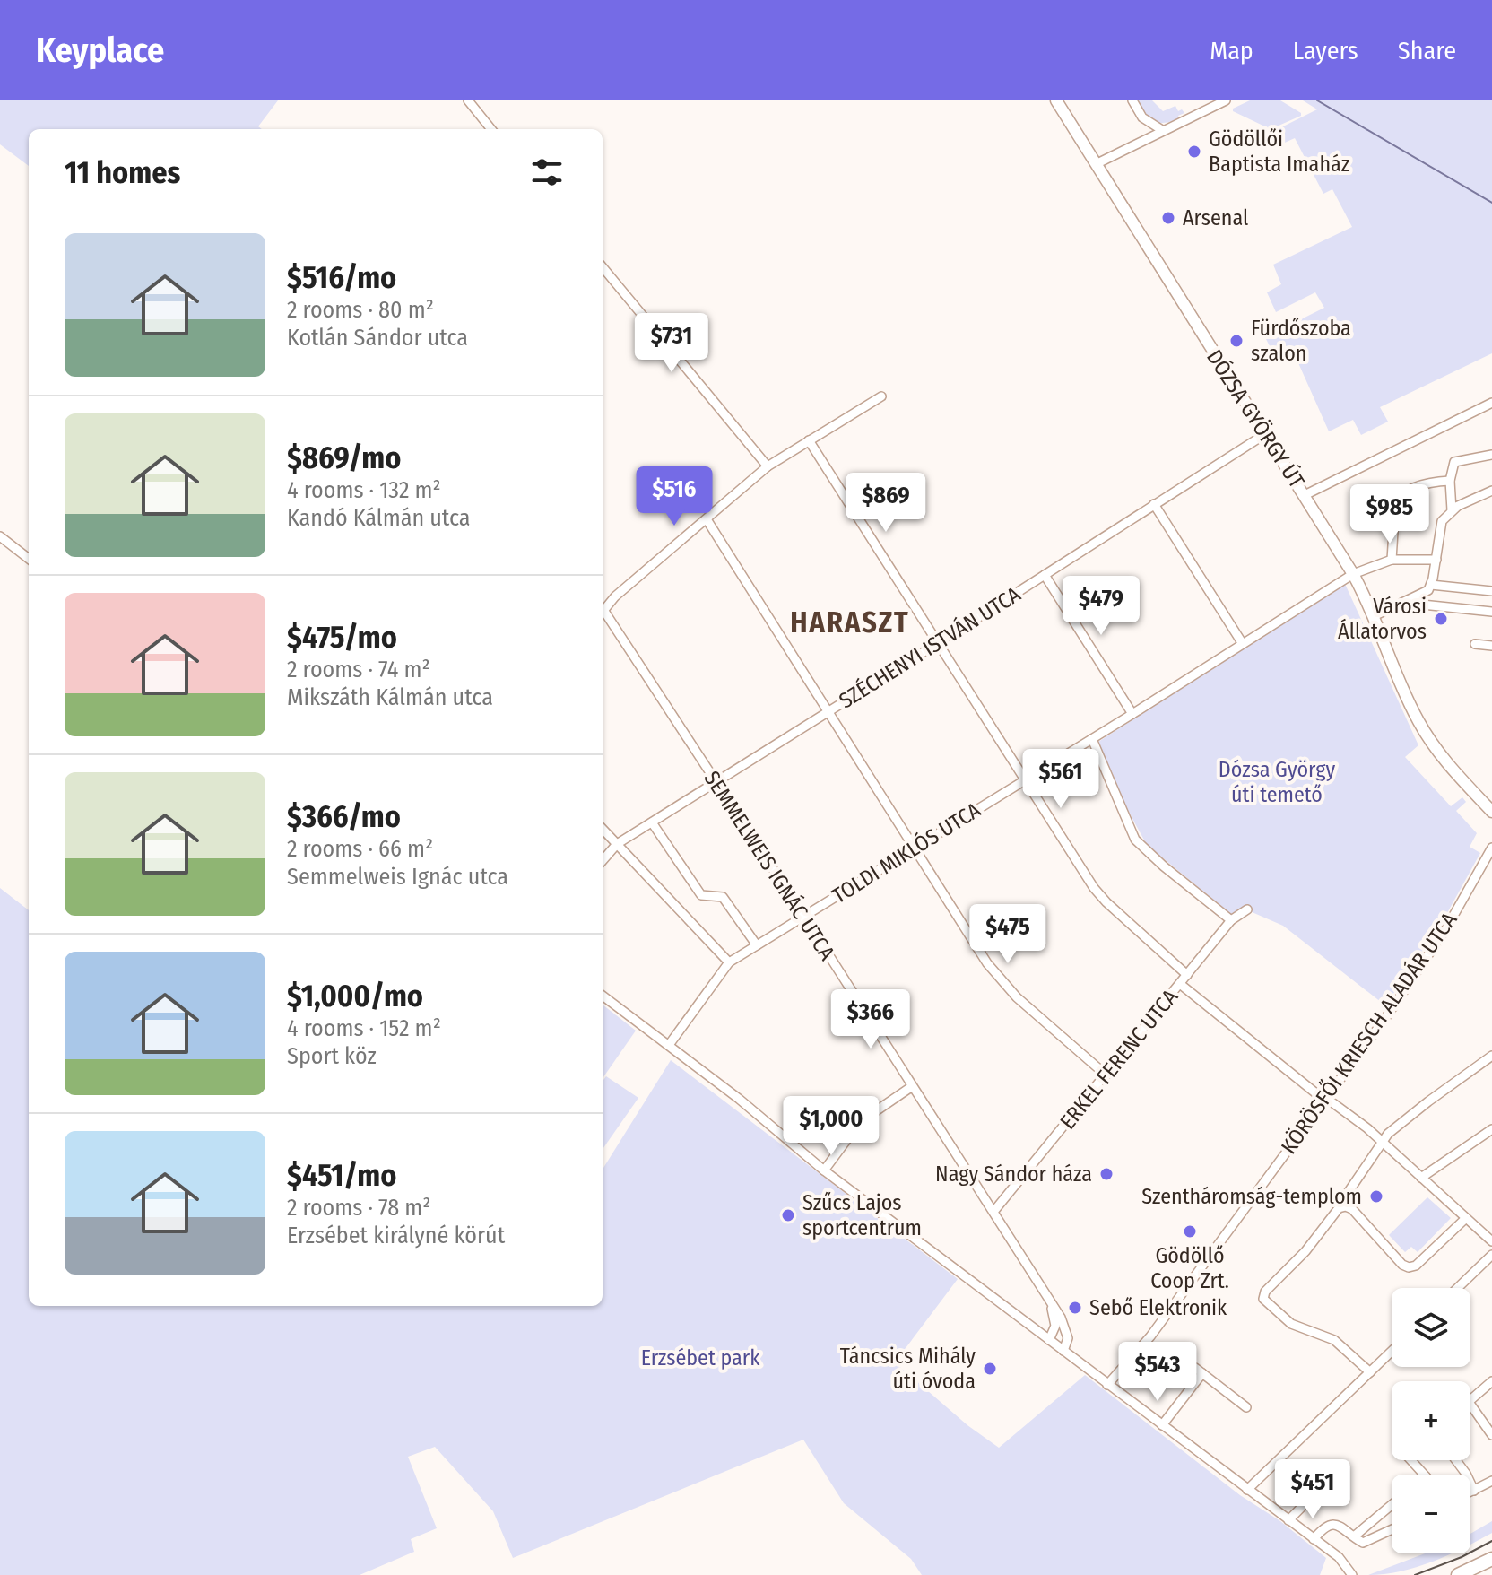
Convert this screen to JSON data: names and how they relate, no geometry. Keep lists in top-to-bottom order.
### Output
{
  "streets": {
    "main road": ["DÓZSA GYÖRGY ÚT"],
    "street": [
      "SZÉCHENYI ISTVÁN UTCA",
      "TOLDI MIKLÓS UTCA",
      "SEMMELWEIS IGNÁC UTCA",
      "KÖRÖSFŐI KRIESCH ALADÁR UTCA",
      "ERKEL FERENC UTCA"
    ]
  },
  "crossings": [
    ["DÓZSA GYÖRGY ÚT", "SZÉCHENYI ISTVÁN UTCA"],
    ["DÓZSA GYÖRGY ÚT", "TOLDI MIKLÓS UTCA"],
    ["SZÉCHENYI ISTVÁN UTCA", "SEMMELWEIS IGNÁC UTCA"],
    ["TOLDI MIKLÓS UTCA", "SEMMELWEIS IGNÁC UTCA"],
    ["SEMMELWEIS IGNÁC UTCA", "ERKEL FERENC UTCA"]
  ],
  "districts": ["HARASZT"],
  "parks": ["Dózsa György úti temető", "Erzsébet park"],
  "places": [
    "Gödöllői Baptista Imaház",
    "Arsenal",
    "Fürdőszoba szalon",
    "Városi Állatorvos",
    "Nagy Sándor háza",
    "Szentháromság-templom",
    "Szűcs Lajos sportcentrum",
    "Gödöllő Coop Zrt.",
    "Sebő Elektronik",
    "Táncsics Mihály úti óvoda"
  ],
  "page": {
    "header": "Keyplace",
    "nav": ["Map", "Layers", "Share"],
    "heading": "11 homes",
    "list": [
      {
        "name": "$516/mo",
        "note": "2 rooms · 80 m² · Kotlán Sándor utca"
      },
      {
        "name": "$869/mo",
        "note": "4 rooms · 132 m² · Kandó Kálmán utca"
      },
      {
        "name": "$475/mo",
        "note": "2 rooms · 74 m² · Mikszáth Kálmán utca"
      },
      {
        "name": "$366/mo",
        "note": "2 rooms · 66 m² · Semmelweis Ignác utca"
      },
      {
        "name": "$1,000/mo",
        "note": "4 rooms · 152 m² · Sport köz"
      },
      {
        "name": "$451/mo",
        "note": "2 rooms · 78 m² · Erzsébet királyné körút"
      }
    ],
    "price": [
      "$731",
      "$516",
      "$869",
      "$985",
      "$479",
      "$561",
      "$475",
      "$366",
      "$1,000",
      "$543",
      "$451"
    ],
    "map_buttons": ["+", "−"]
  }
}
